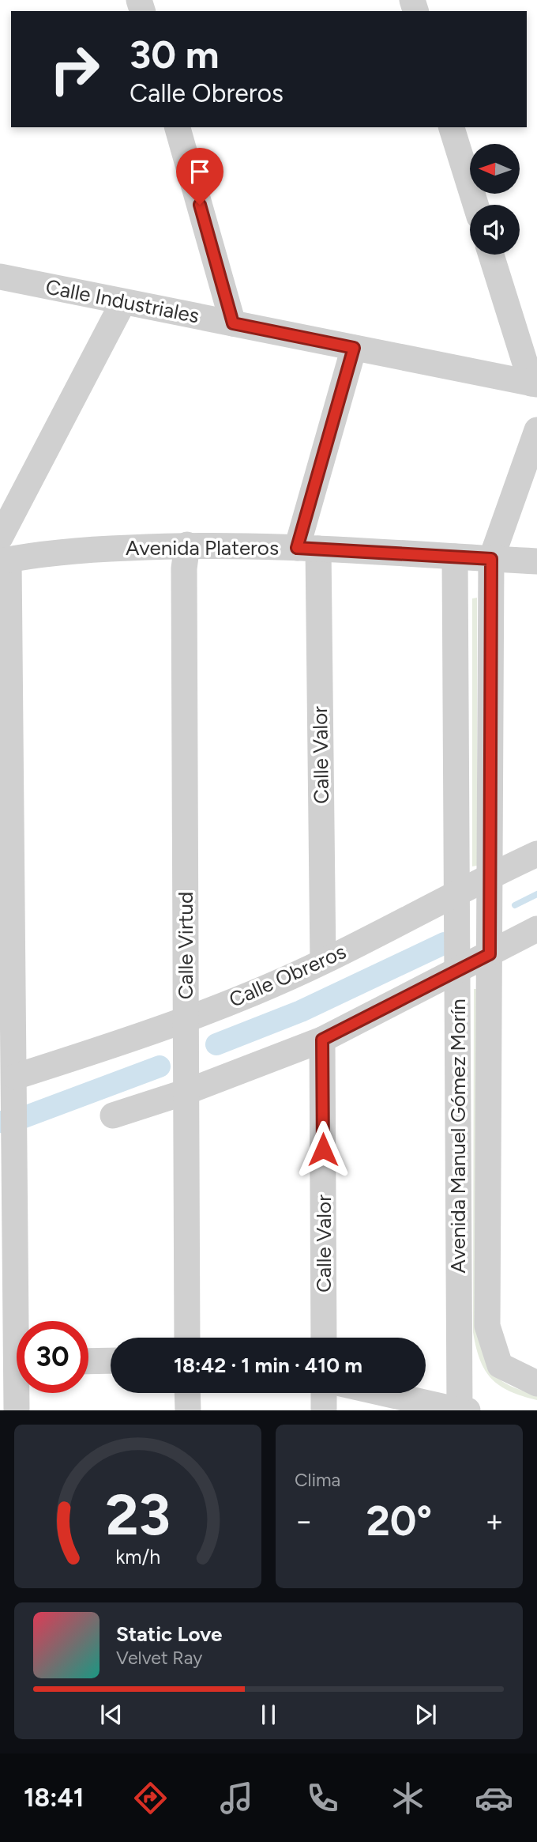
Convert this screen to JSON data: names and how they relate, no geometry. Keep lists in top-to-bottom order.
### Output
{
  "streets": {
    "street": [
      "Calle Industriales",
      "Avenida Plateros",
      "Calle Valor",
      "Calle Virtud",
      "Calle Obreros",
      "Avenida Manuel Gómez Morín"
    ]
  },
  "crossings": [
    ["Calle Industriales", "Calle Valor"],
    ["Avenida Plateros", "Calle Valor"],
    ["Avenida Plateros", "Calle Virtud"],
    ["Avenida Plateros", "Avenida Manuel Gómez Morín"],
    ["Calle Valor", "Calle Obreros"],
    ["Calle Virtud", "Calle Obreros"],
    ["Calle Obreros", "Avenida Manuel Gómez Morín"]
  ],
  "north": "left",
  "page": {
    "turn": ["30 m", "Calle Obreros"],
    "limit": "30",
    "trip": "18:42 · 1 min · 410 m",
    "tile": "Clima",
    "heat": ["−", "20°", "+"],
    "song": ["Static Love", "Velvet Ray"],
    "tabs": "18:41",
    "gauge": ["23", "km/h"]
  }
}
